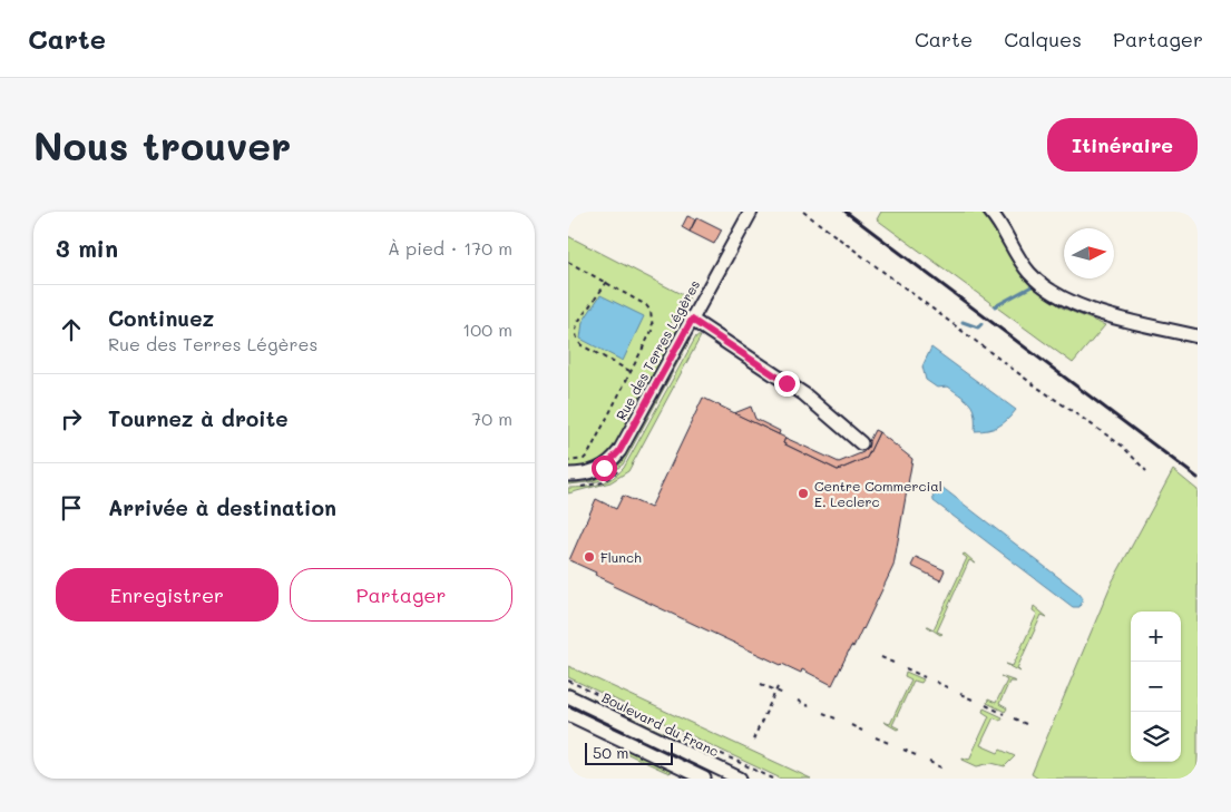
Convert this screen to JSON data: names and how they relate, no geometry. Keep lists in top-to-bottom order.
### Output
{
  "streets": {
    "street": ["Rue des Terres Légères", "Boulevard du Franc"]
  },
  "places": ["Centre Commercial E. Leclerc", "Flunch"],
  "scale_bar": "50 m",
  "north": "right",
  "page": {
    "header": "Carte",
    "nav": ["Carte", "Calques", "Partager"],
    "buttons": [
      "Itinéraire",
      ["Enregistrer", "Partager"]
    ],
    "title": "Nous trouver",
    "heading": ["3 min", "À pied · 170 m"],
    "list": [
      ["Continuez", "Rue des Terres Légères", "100 m"],
      ["Tournez à droite", "70 m"],
      "Arrivée à destination"
    ],
    "map_buttons": ["+", "−"],
    "scale": "50 m"
  }
}
